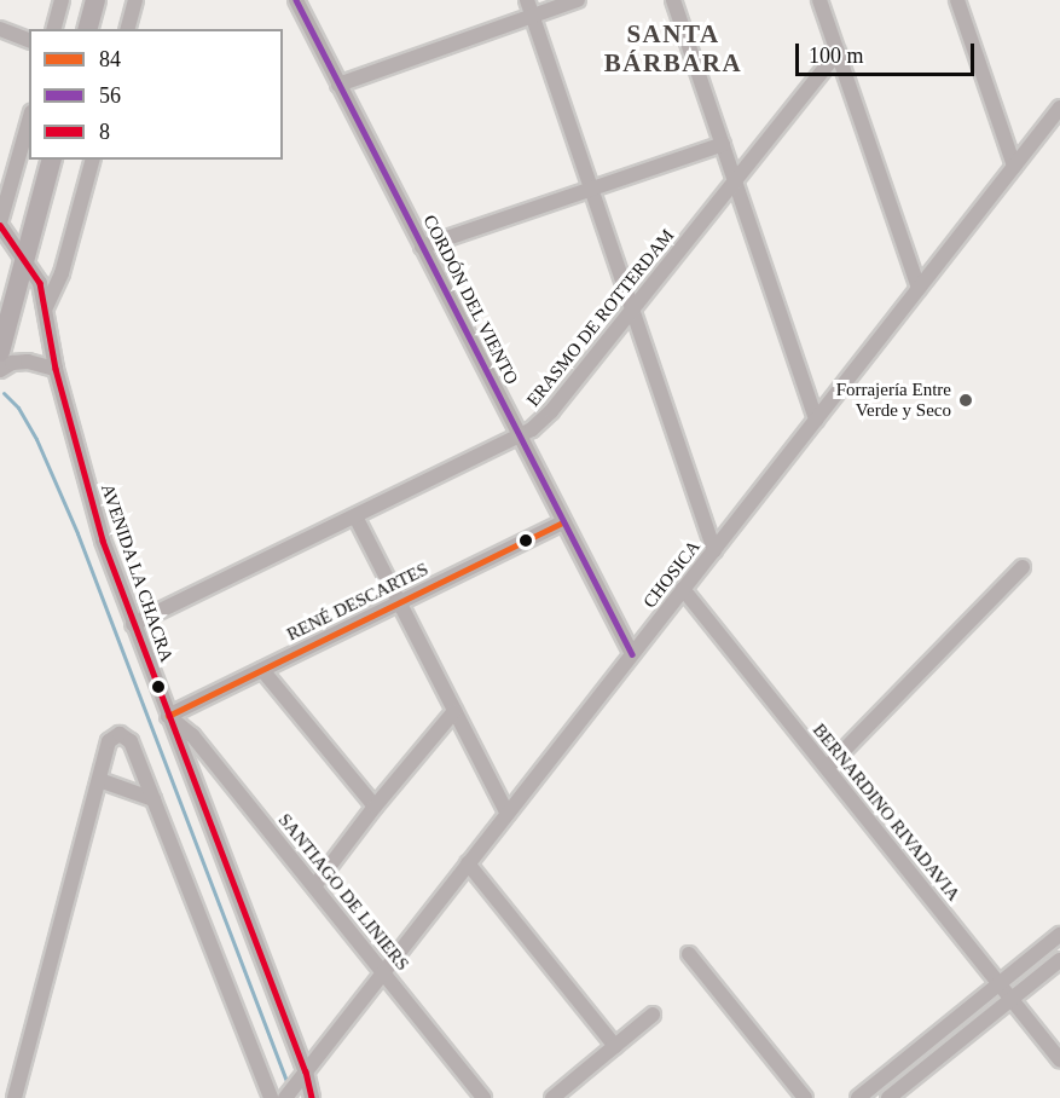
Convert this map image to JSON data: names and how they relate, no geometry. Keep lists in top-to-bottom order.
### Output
{
  "streets": {
    "street": [
      "CORDÓN DEL VIENTO",
      "ERASMO DE ROTTERDAM",
      "AVENIDA LA CHACRA",
      "CHOSICA",
      "RENÉ DESCARTES",
      "BERNARDINO RIVADAVIA",
      "SANTIAGO DE LINIERS"
    ]
  },
  "crossings": [
    ["CORDÓN DEL VIENTO", "ERASMO DE ROTTERDAM"],
    ["CORDÓN DEL VIENTO", "CHOSICA"],
    ["CORDÓN DEL VIENTO", "RENÉ DESCARTES"],
    ["ERASMO DE ROTTERDAM", "AVENIDA LA CHACRA"],
    ["AVENIDA LA CHACRA", "CHOSICA"],
    ["AVENIDA LA CHACRA", "RENÉ DESCARTES"],
    ["AVENIDA LA CHACRA", "SANTIAGO DE LINIERS"],
    ["CHOSICA", "BERNARDINO RIVADAVIA"],
    ["CHOSICA", "SANTIAGO DE LINIERS"],
    ["RENÉ DESCARTES", "SANTIAGO DE LINIERS"]
  ],
  "districts": ["SANTA BÁRBARA"],
  "places": ["Forrajería Entre Verde y Seco"],
  "lines": ["transit line 56", "transit line 8", "transit line 84"],
  "legend": ["84", "56", "8"],
  "scale_bar": "100 m"
}
